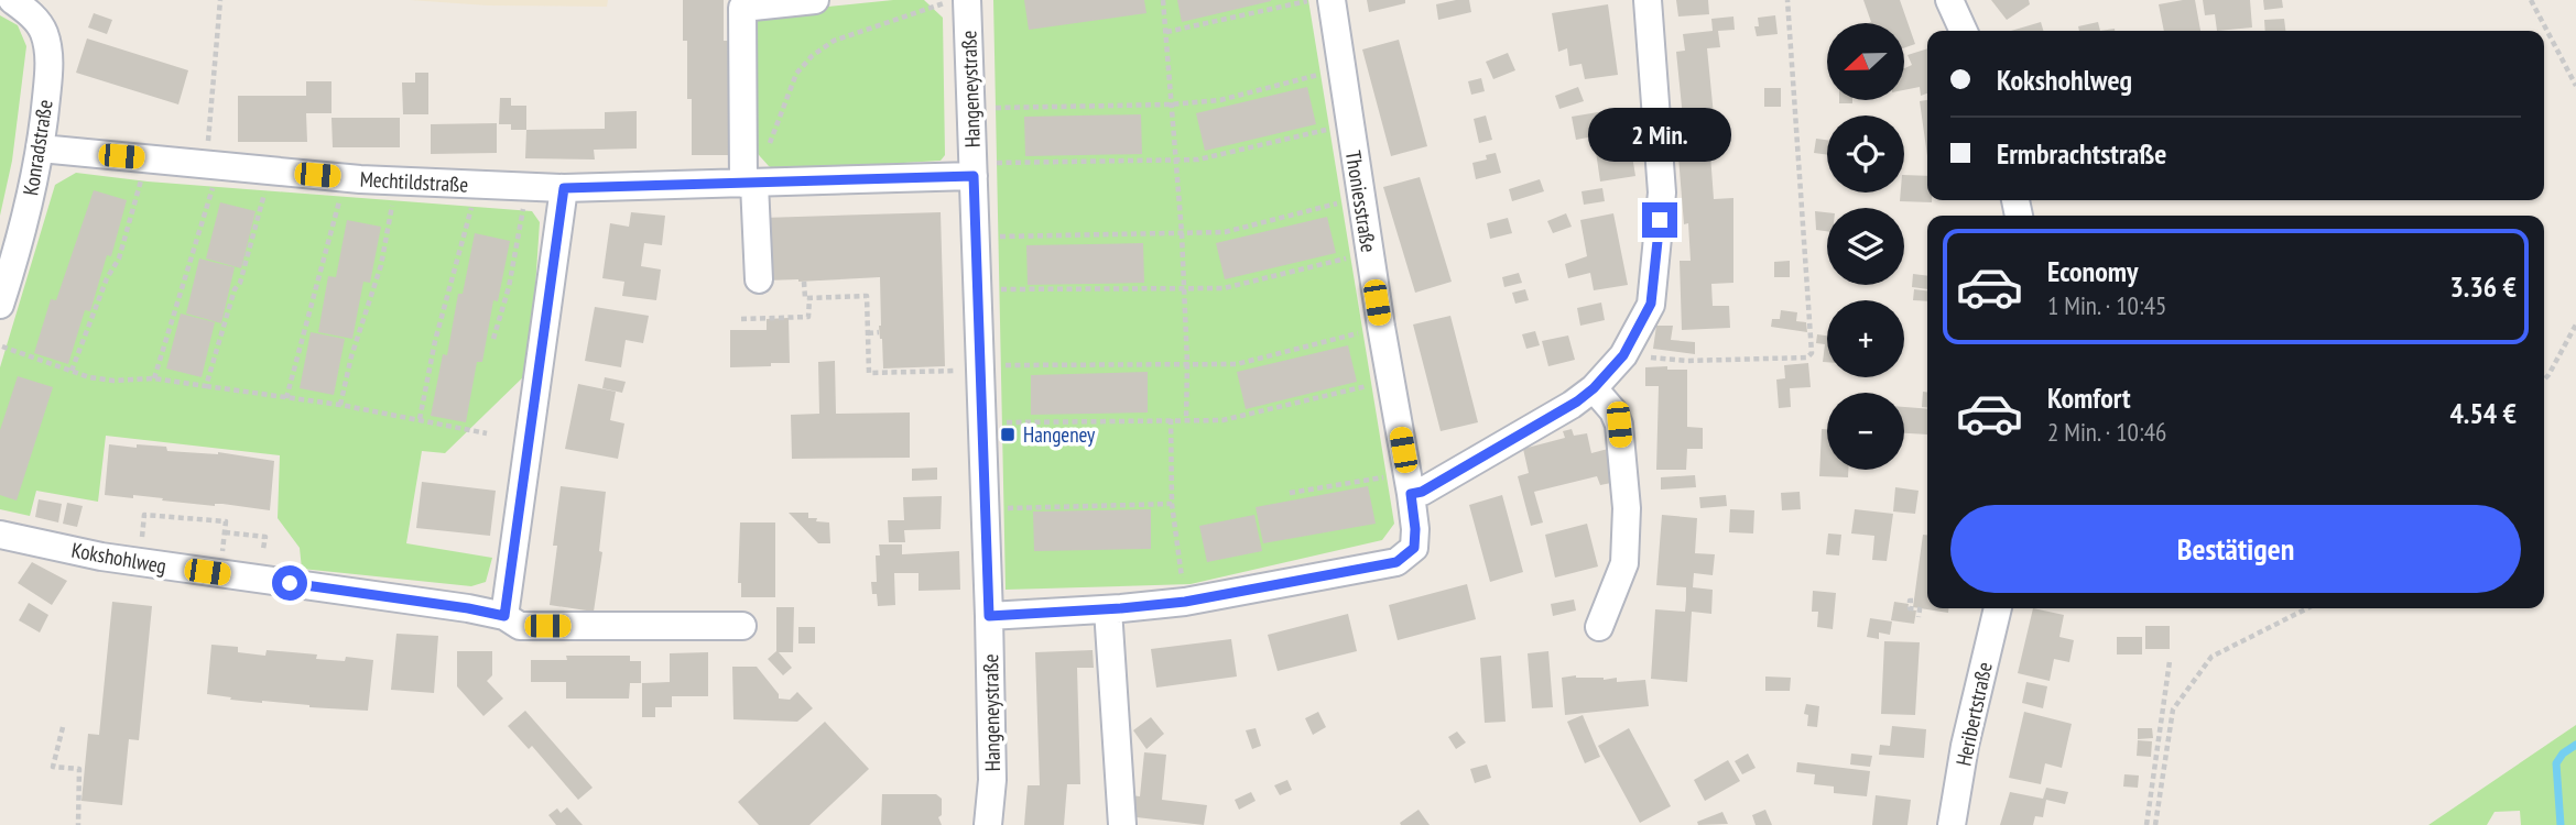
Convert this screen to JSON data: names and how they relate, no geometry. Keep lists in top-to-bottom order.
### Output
{
  "streets": {
    "street": [
      "Hangeneystraße",
      "Konradstraße",
      "Mechtildstraße",
      "Thoniesstraße",
      "Kokshohlweg",
      "Heribertstraße"
    ]
  },
  "crossings": [
    ["Hangeneystraße", "Mechtildstraße"],
    ["Konradstraße", "Mechtildstraße"]
  ],
  "places": {
    "transit": ["Hangeney"]
  },
  "north": "left",
  "page": {
    "map_buttons": ["+", "−"],
    "banner": ["Kokshohlweg", "Ermbrachtstraße"],
    "bubble": "2 Min.",
    "list": [
      {
        "name": "Economy",
        "note": "1 Min. · 10:45",
        "value": "3.36 €"
      },
      {
        "name": "Komfort",
        "note": "2 Min. · 10:46",
        "value": "4.54 €"
      }
    ],
    "buttons": "Bestätigen"
  }
}
